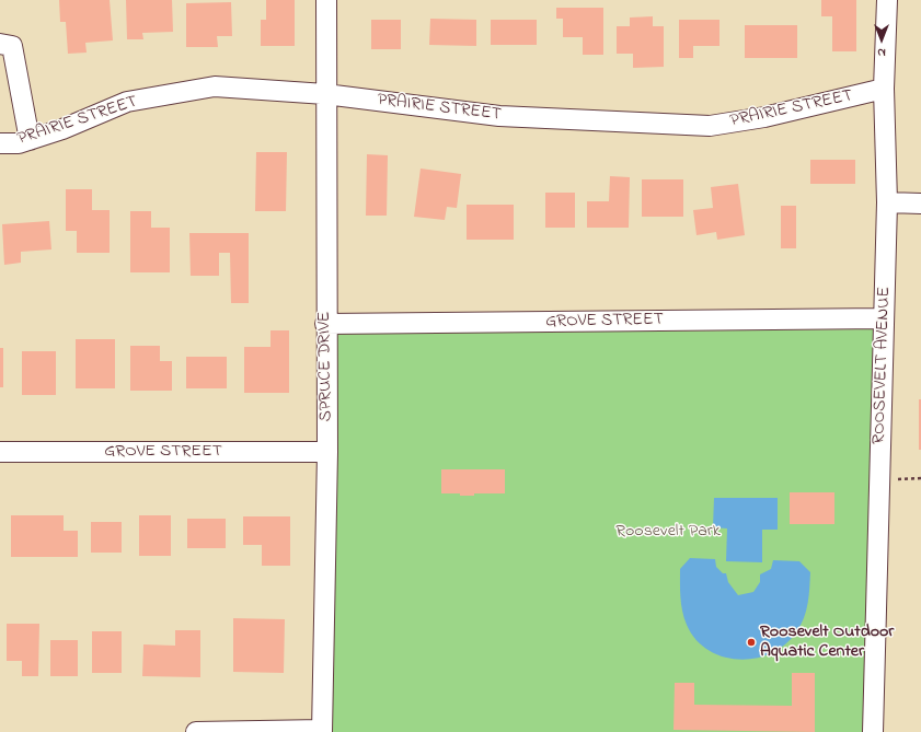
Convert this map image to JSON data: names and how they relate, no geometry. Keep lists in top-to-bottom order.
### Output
{
  "streets": {
    "street": [
      "PRAIRIE STREET",
      "GROVE STREET",
      "ROOSEVELT AVENUE",
      "SPRUCE DRIVE"
    ]
  },
  "crossings": [
    ["PRAIRIE STREET", "ROOSEVELT AVENUE"],
    ["PRAIRIE STREET", "SPRUCE DRIVE"],
    ["GROVE STREET", "ROOSEVELT AVENUE"],
    ["GROVE STREET", "SPRUCE DRIVE"]
  ],
  "parks": ["Roosevelt Park"],
  "places": ["Roosevelt Outdoor Aquatic Center"],
  "north": "bottom"
}
